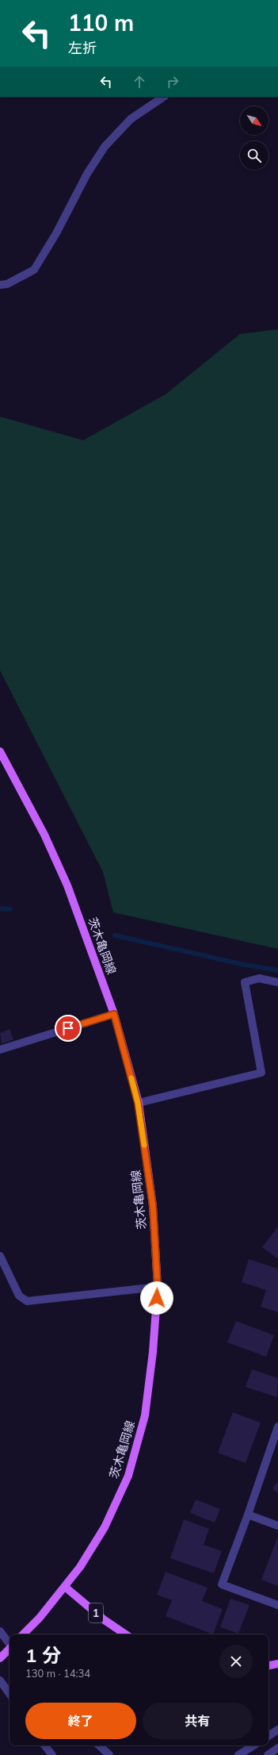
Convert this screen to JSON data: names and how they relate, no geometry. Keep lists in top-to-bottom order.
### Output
{
  "streets": {
    "main road": ["茨木亀岡線", "1"]
  },
  "crossings": [
    ["茨木亀岡線", "1"]
  ],
  "north": "bottom right",
  "page": {
    "turn": ["110 m", "左折"],
    "heading": ["1 分", "130 m · 14:34"],
    "buttons": ["終了", "共有"]
  }
}
